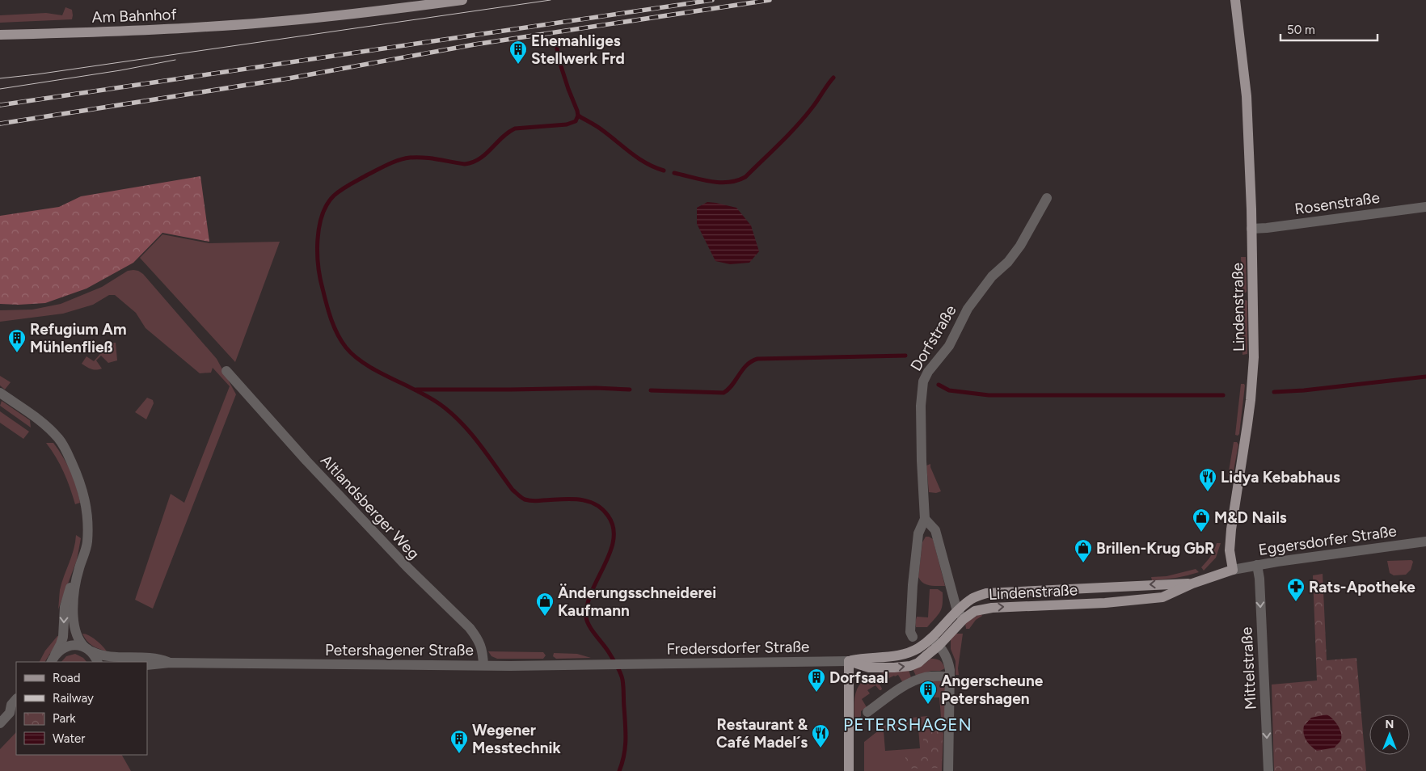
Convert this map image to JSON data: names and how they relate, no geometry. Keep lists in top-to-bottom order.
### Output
{
  "streets": {
    "main road": ["Am Bahnhof", "Lindenstraße"],
    "street": [
      "Rosenstraße",
      "Dorfstraße",
      "Altlandsberger Weg",
      "Eggersdorfer Straße",
      "Fredersdorfer Straße",
      "Petershagener Straße",
      "Mittelstraße"
    ]
  },
  "crossings": [
    ["Rosenstraße", "Lindenstraße"],
    ["Lindenstraße", "Eggersdorfer Straße"],
    ["Lindenstraße", "Fredersdorfer Straße"],
    ["Altlandsberger Weg", "Petershagener Straße"],
    ["Eggersdorfer Straße", "Mittelstraße"],
    ["Fredersdorfer Straße", "Petershagener Straße"]
  ],
  "one_way": ["Mittelstraße"],
  "districts": ["PETERSHAGEN"],
  "places": {
    "building": [
      "Ehemahliges Stellwerk Frd",
      "Refugium Am Mühlenfließ",
      "Dorfsaal",
      "Angerscheune Petershagen",
      "Wegener Messtechnik"
    ],
    "restaurant": ["Lidya Kebabhaus", "Restaurant & Café Madel´s"],
    "shop": ["M&D Nails", "Brillen-Krug GbR", "Änderungsschneiderei Kaufmann"],
    "pharmacy": ["Rats-Apotheke"]
  },
  "legend": [
    "Road",
    "Railway",
    "Park",
    "Water"
  ],
  "scale_bar": "50 m",
  "north": "top"
}
